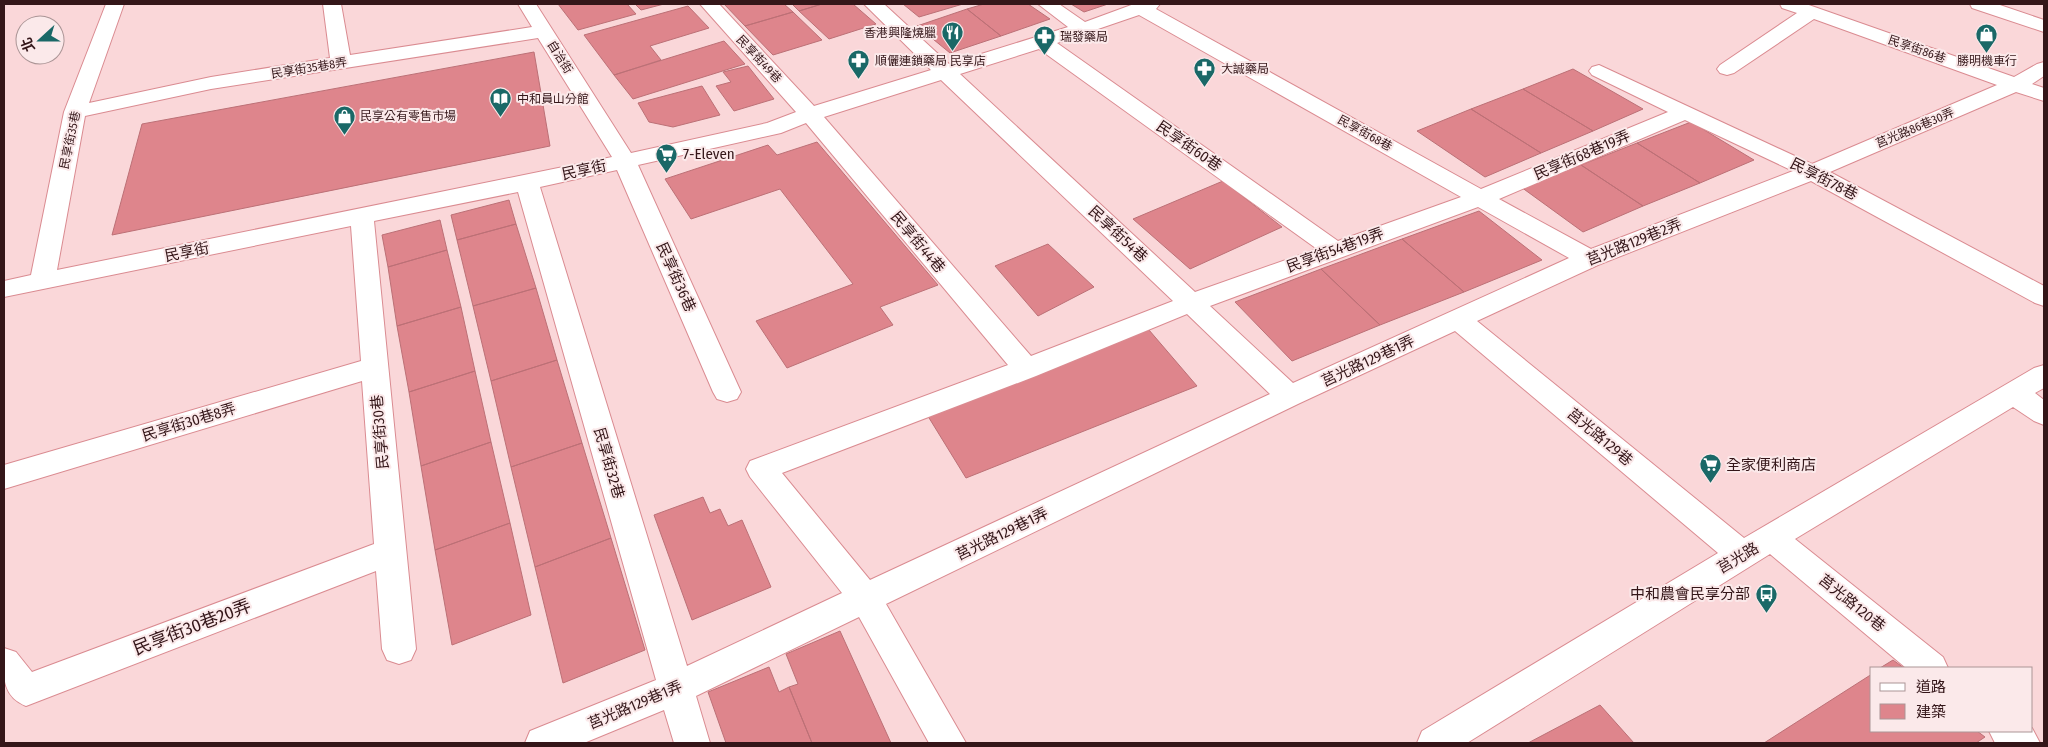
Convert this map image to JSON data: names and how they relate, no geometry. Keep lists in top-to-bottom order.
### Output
{
  "streets": {
    "street": [
      "民享街86巷",
      "自治街",
      "民享街49巷",
      "民享街35巷8弄",
      "莒光路86巷30弄",
      "民享街68巷",
      "民享街35巷",
      "民享街60巷",
      "民享街68巷19弄",
      "民享街",
      "民享街78巷",
      "民享街54巷",
      "民享街44巷",
      "莒光路129巷2弄",
      "民享街54巷19弄",
      "民享街36巷",
      "莒光路129巷1弄",
      "民享街30巷8弄",
      "民享街30巷",
      "莒光路129巷",
      "民享街32巷",
      "莒光路",
      "莒光路120巷",
      "民享街30巷20弄"
    ]
  },
  "crossings": [
    ["民享街86巷", "莒光路86巷30弄"],
    ["自治街", "民享街35巷8弄"],
    ["自治街", "民享街"],
    ["自治街", "民享街36巷"],
    ["民享街49巷", "民享街"],
    ["民享街49巷", "民享街44巷"],
    ["民享街35巷8弄", "民享街35巷"],
    ["莒光路86巷30弄", "民享街78巷"],
    ["莒光路86巷30弄", "莒光路129巷2弄"],
    ["民享街68巷", "民享街68巷19弄"],
    ["民享街68巷", "民享街"],
    ["民享街68巷", "莒光路129巷2弄"],
    ["民享街68巷", "民享街54巷19弄"],
    ["民享街35巷", "民享街"],
    ["民享街60巷", "民享街"],
    ["民享街60巷", "民享街54巷19弄"],
    ["民享街68巷19弄", "民享街78巷"],
    ["民享街68巷19弄", "民享街54巷19弄"],
    ["民享街", "民享街54巷"],
    ["民享街", "民享街44巷"],
    ["民享街", "民享街36巷"],
    ["民享街", "民享街30巷"],
    ["民享街", "民享街32巷"],
    ["民享街78巷", "莒光路129巷2弄"],
    ["民享街54巷", "民享街54巷19弄"],
    ["民享街54巷", "莒光路129巷1弄"],
    ["民享街44巷", "民享街54巷19弄"],
    ["莒光路129巷2弄", "莒光路129巷1弄"],
    ["莒光路129巷2弄", "莒光路129巷"],
    ["民享街54巷19弄", "莒光路129巷1弄"],
    ["莒光路129巷1弄", "莒光路129巷"],
    ["莒光路129巷1弄", "民享街32巷"],
    ["民享街30巷8弄", "民享街30巷"],
    ["民享街30巷", "民享街30巷20弄"],
    ["莒光路129巷", "莒光路"],
    ["莒光路", "莒光路120巷"]
  ],
  "places": {
    "restaurant": ["香港興隆燒臘"],
    "shop": ["勝明機車行", "民享公有零售市場"],
    "pharmacy": ["瑞發藥局", "順儷連鎖藥局 民享店", "大誠藥局"],
    "library": ["中和員山分館"],
    "supermarket": ["7-Eleven", "全家便利商店"],
    "bus stop": ["中和農會民享分部"]
  },
  "legend": ["道路", "建築"],
  "north": "left"
}
